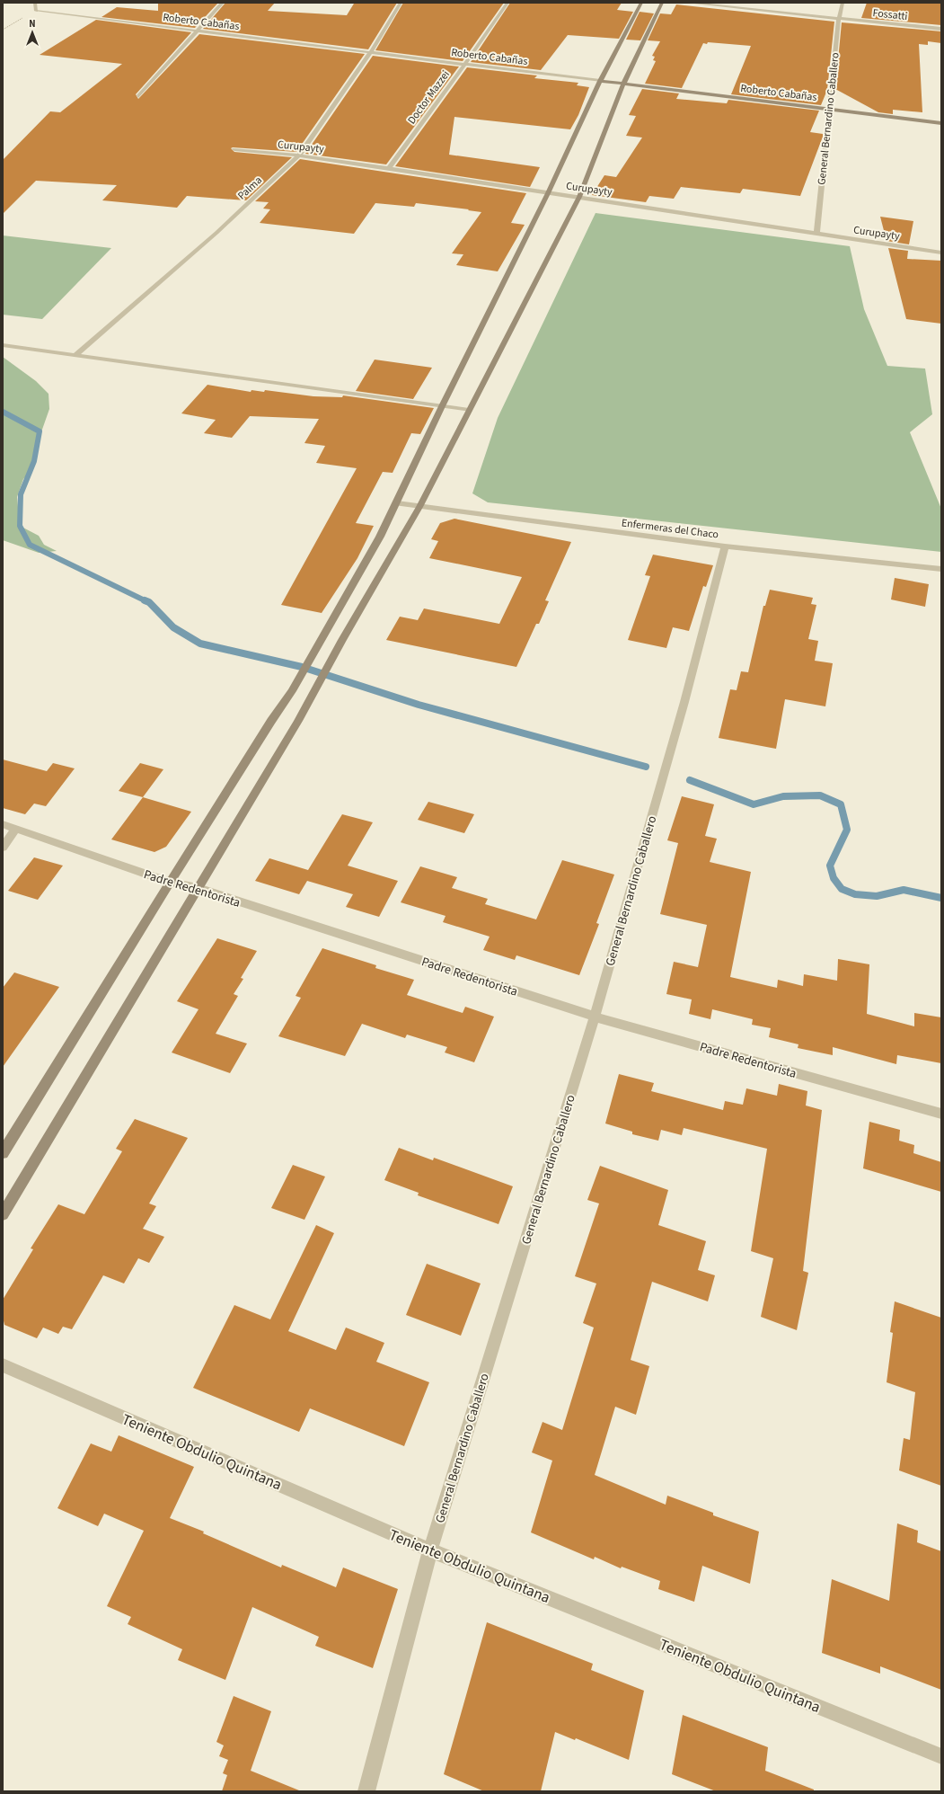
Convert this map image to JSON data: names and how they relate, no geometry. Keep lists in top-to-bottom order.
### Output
{
  "streets": {
    "main road": ["Roberto Cabañas"],
    "street": [
      "Fossatti",
      "Doctor Mazzei",
      "General Bernardino Caballero",
      "Curupayty",
      "Palma",
      "Enfermeras del Chaco",
      "Padre Redentorista",
      "Teniente Obdulio Quintana"
    ]
  },
  "crossings": [
    ["Fossatti", "General Bernardino Caballero"],
    ["Roberto Cabañas", "Doctor Mazzei"],
    ["Roberto Cabañas", "General Bernardino Caballero"],
    ["Roberto Cabañas", "Palma"],
    ["Doctor Mazzei", "Curupayty"],
    ["General Bernardino Caballero", "Curupayty"],
    ["General Bernardino Caballero", "Enfermeras del Chaco"],
    ["General Bernardino Caballero", "Padre Redentorista"],
    ["General Bernardino Caballero", "Teniente Obdulio Quintana"],
    ["Curupayty", "Palma"]
  ],
  "north": "top"
}
